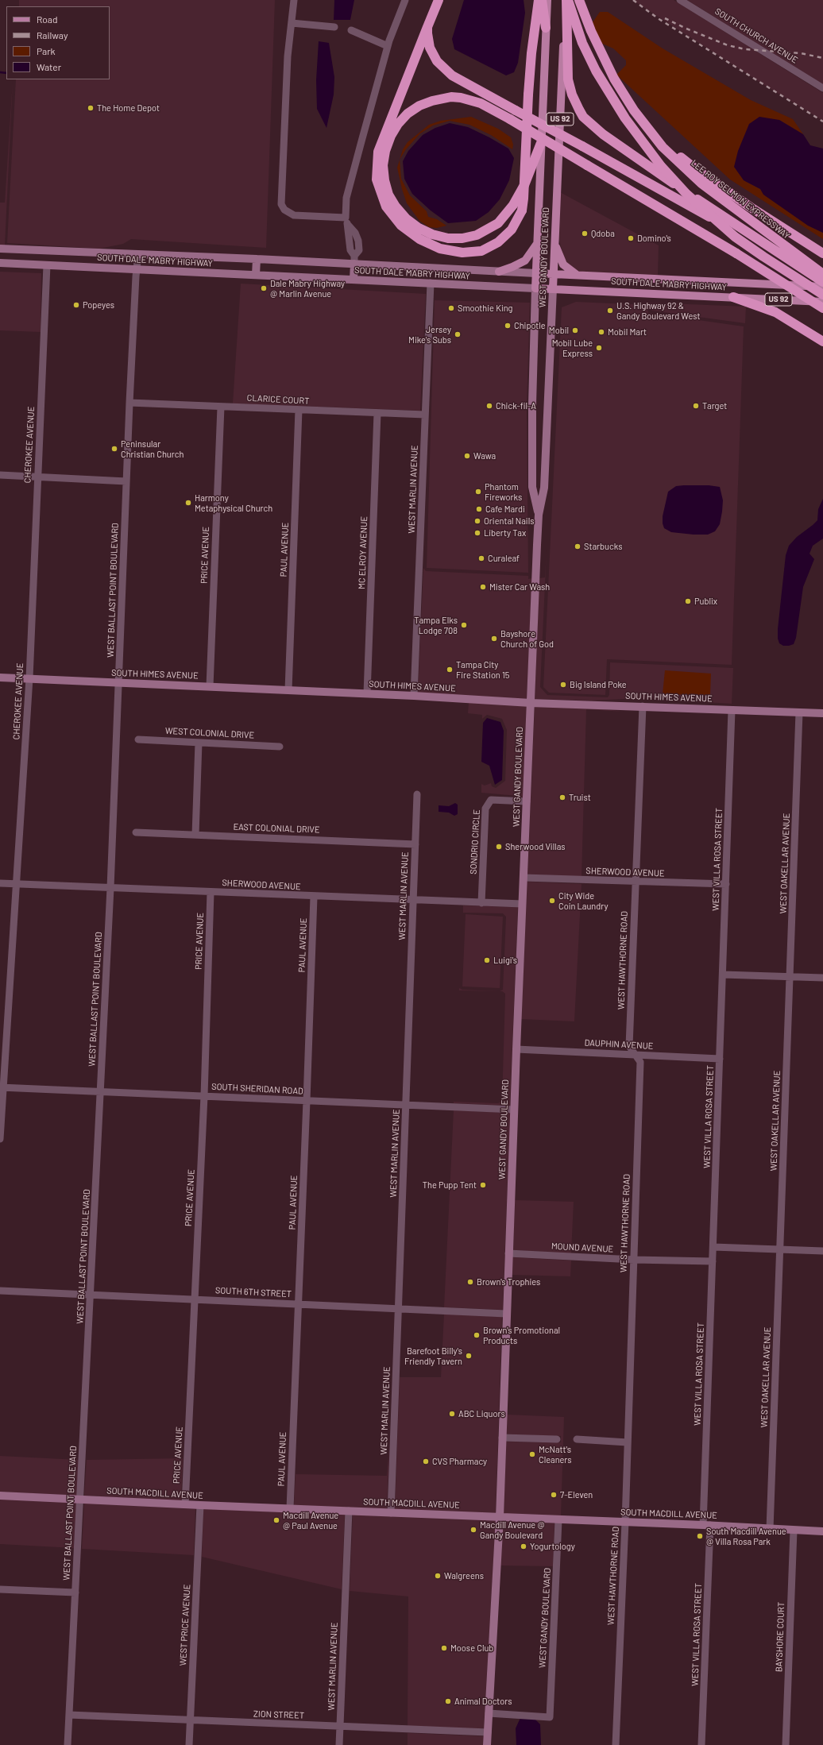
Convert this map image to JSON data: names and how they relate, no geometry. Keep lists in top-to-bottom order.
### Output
{
  "streets": {
    "highway": ["LEE ROY SELMON EXPRESSWAY"],
    "main road": [
      "US 92",
      "WEST GANDY BOULEVARD",
      "SOUTH DALE MABRY HIGHWAY",
      "SOUTH HIMES AVENUE",
      "SOUTH MACDILL AVENUE"
    ],
    "street": [
      "SOUTH CHURCH AVENUE",
      "CLARICE COURT",
      "CHEROKEE AVENUE",
      "WEST MARLIN AVENUE",
      "PAUL AVENUE",
      "MC ELROY AVENUE",
      "PRICE AVENUE",
      "WEST BALLAST POINT BOULEVARD",
      "WEST COLONIAL DRIVE",
      "EAST COLONIAL DRIVE",
      "SONDRIO CIRCLE",
      "WEST VILLA ROSA STREET",
      "WEST OAKELLAR AVENUE",
      "SHERWOOD AVENUE",
      "WEST HAWTHORNE ROAD",
      "DAUPHIN AVENUE",
      "SOUTH SHERIDAN ROAD",
      "MOUND AVENUE",
      "SOUTH 6TH STREET",
      "WEST PRICE AVENUE",
      "BAYSHORE COURT",
      "ZION STREET"
    ]
  },
  "crossings": [
    ["US 92", "WEST GANDY BOULEVARD"],
    ["US 92", "SOUTH DALE MABRY HIGHWAY"],
    ["WEST GANDY BOULEVARD", "SOUTH DALE MABRY HIGHWAY"],
    ["WEST GANDY BOULEVARD", "SOUTH HIMES AVENUE"],
    ["WEST GANDY BOULEVARD", "SONDRIO CIRCLE"],
    ["WEST GANDY BOULEVARD", "SHERWOOD AVENUE"],
    ["WEST GANDY BOULEVARD", "DAUPHIN AVENUE"],
    ["WEST GANDY BOULEVARD", "SOUTH SHERIDAN ROAD"],
    ["WEST GANDY BOULEVARD", "MOUND AVENUE"],
    ["WEST GANDY BOULEVARD", "SOUTH 6TH STREET"],
    ["WEST GANDY BOULEVARD", "SOUTH MACDILL AVENUE"],
    ["WEST GANDY BOULEVARD", "ZION STREET"],
    ["SOUTH DALE MABRY HIGHWAY", "CHEROKEE AVENUE"],
    ["SOUTH DALE MABRY HIGHWAY", "WEST MARLIN AVENUE"],
    ["SOUTH DALE MABRY HIGHWAY", "WEST BALLAST POINT BOULEVARD"],
    ["CLARICE COURT", "WEST MARLIN AVENUE"],
    ["CLARICE COURT", "PAUL AVENUE"],
    ["CLARICE COURT", "MC ELROY AVENUE"],
    ["CLARICE COURT", "PRICE AVENUE"],
    ["CLARICE COURT", "WEST BALLAST POINT BOULEVARD"],
    ["CHEROKEE AVENUE", "SOUTH HIMES AVENUE"],
    ["CHEROKEE AVENUE", "SHERWOOD AVENUE"],
    ["CHEROKEE AVENUE", "SOUTH SHERIDAN ROAD"],
    ["WEST MARLIN AVENUE", "SOUTH HIMES AVENUE"],
    ["WEST MARLIN AVENUE", "EAST COLONIAL DRIVE"],
    ["WEST MARLIN AVENUE", "SHERWOOD AVENUE"],
    ["WEST MARLIN AVENUE", "SOUTH SHERIDAN ROAD"],
    ["WEST MARLIN AVENUE", "SOUTH 6TH STREET"],
    ["WEST MARLIN AVENUE", "SOUTH MACDILL AVENUE"],
    ["WEST MARLIN AVENUE", "ZION STREET"],
    ["PAUL AVENUE", "SOUTH HIMES AVENUE"],
    ["PAUL AVENUE", "SHERWOOD AVENUE"],
    ["PAUL AVENUE", "SOUTH SHERIDAN ROAD"],
    ["PAUL AVENUE", "SOUTH 6TH STREET"],
    ["PAUL AVENUE", "SOUTH MACDILL AVENUE"],
    ["MC ELROY AVENUE", "SOUTH HIMES AVENUE"],
    ["PRICE AVENUE", "SOUTH HIMES AVENUE"],
    ["PRICE AVENUE", "SHERWOOD AVENUE"],
    ["PRICE AVENUE", "SOUTH SHERIDAN ROAD"],
    ["PRICE AVENUE", "SOUTH 6TH STREET"],
    ["PRICE AVENUE", "SOUTH MACDILL AVENUE"],
    ["WEST BALLAST POINT BOULEVARD", "SOUTH HIMES AVENUE"],
    ["WEST BALLAST POINT BOULEVARD", "SHERWOOD AVENUE"],
    ["WEST BALLAST POINT BOULEVARD", "SOUTH SHERIDAN ROAD"],
    ["WEST BALLAST POINT BOULEVARD", "SOUTH 6TH STREET"],
    ["WEST BALLAST POINT BOULEVARD", "SOUTH MACDILL AVENUE"],
    ["WEST BALLAST POINT BOULEVARD", "ZION STREET"],
    ["SOUTH HIMES AVENUE", "WEST VILLA ROSA STREET"],
    ["SOUTH HIMES AVENUE", "WEST OAKELLAR AVENUE"],
    ["SOUTH HIMES AVENUE", "WEST HAWTHORNE ROAD"],
    ["SONDRIO CIRCLE", "SHERWOOD AVENUE"],
    ["WEST VILLA ROSA STREET", "SHERWOOD AVENUE"],
    ["WEST VILLA ROSA STREET", "DAUPHIN AVENUE"],
    ["WEST VILLA ROSA STREET", "MOUND AVENUE"],
    ["WEST VILLA ROSA STREET", "SOUTH MACDILL AVENUE"],
    ["WEST OAKELLAR AVENUE", "SOUTH MACDILL AVENUE"],
    ["SHERWOOD AVENUE", "WEST HAWTHORNE ROAD"],
    ["WEST HAWTHORNE ROAD", "DAUPHIN AVENUE"],
    ["WEST HAWTHORNE ROAD", "MOUND AVENUE"],
    ["WEST HAWTHORNE ROAD", "SOUTH MACDILL AVENUE"],
    ["SOUTH MACDILL AVENUE", "WEST PRICE AVENUE"],
    ["SOUTH MACDILL AVENUE", "BAYSHORE COURT"],
    ["WEST PRICE AVENUE", "ZION STREET"]
  ],
  "places": [
    "The Home Depot",
    "Qdoba",
    "Domino's",
    "Dale Mabry Highway @ Marlin Avenue",
    "Popeyes",
    "Smoothie King",
    "U.S. Highway 92 & Gandy Boulevard West",
    "Chipotle",
    "Mobil",
    "Mobil Mart",
    "Jersey Mike's Subs",
    "Mobil Lube Express",
    "Chick-fil-A",
    "Target",
    "Peninsular Christian Church",
    "Wawa",
    "Phantom Fireworks",
    "Harmony Metaphysical Church",
    "Cafe Mardi",
    "Oriental Nails",
    "Liberty Tax",
    "Starbucks",
    "Curaleaf",
    "Mister Car Wash",
    "Publix",
    "Tampa Elks Lodge 708",
    "Bayshore Church of God",
    "Tampa City Fire Station 15",
    "Big Island Poke",
    "Truist",
    "Sherwood Villas",
    "City Wide Coin Laundry",
    "Luigi's",
    "The Pupp Tent",
    "Brown's Trophies",
    "Brown's Promotional Products",
    "Barefoot Billy's Friendly Tavern",
    "ABC Liquors",
    "McNatt's Cleaners",
    "CVS Pharmacy",
    "7-Eleven",
    "Macdill Avenue @ Paul Avenue",
    "Macdill Avenue @ Gandy Boulevard",
    "South Macdill Avenue @ Villa Rosa Park",
    "Yogurtology",
    "Walgreens",
    "Moose Club",
    "Animal Doctors"
  ],
  "legend": [
    "Road",
    "Railway",
    "Park",
    "Water"
  ]
}
